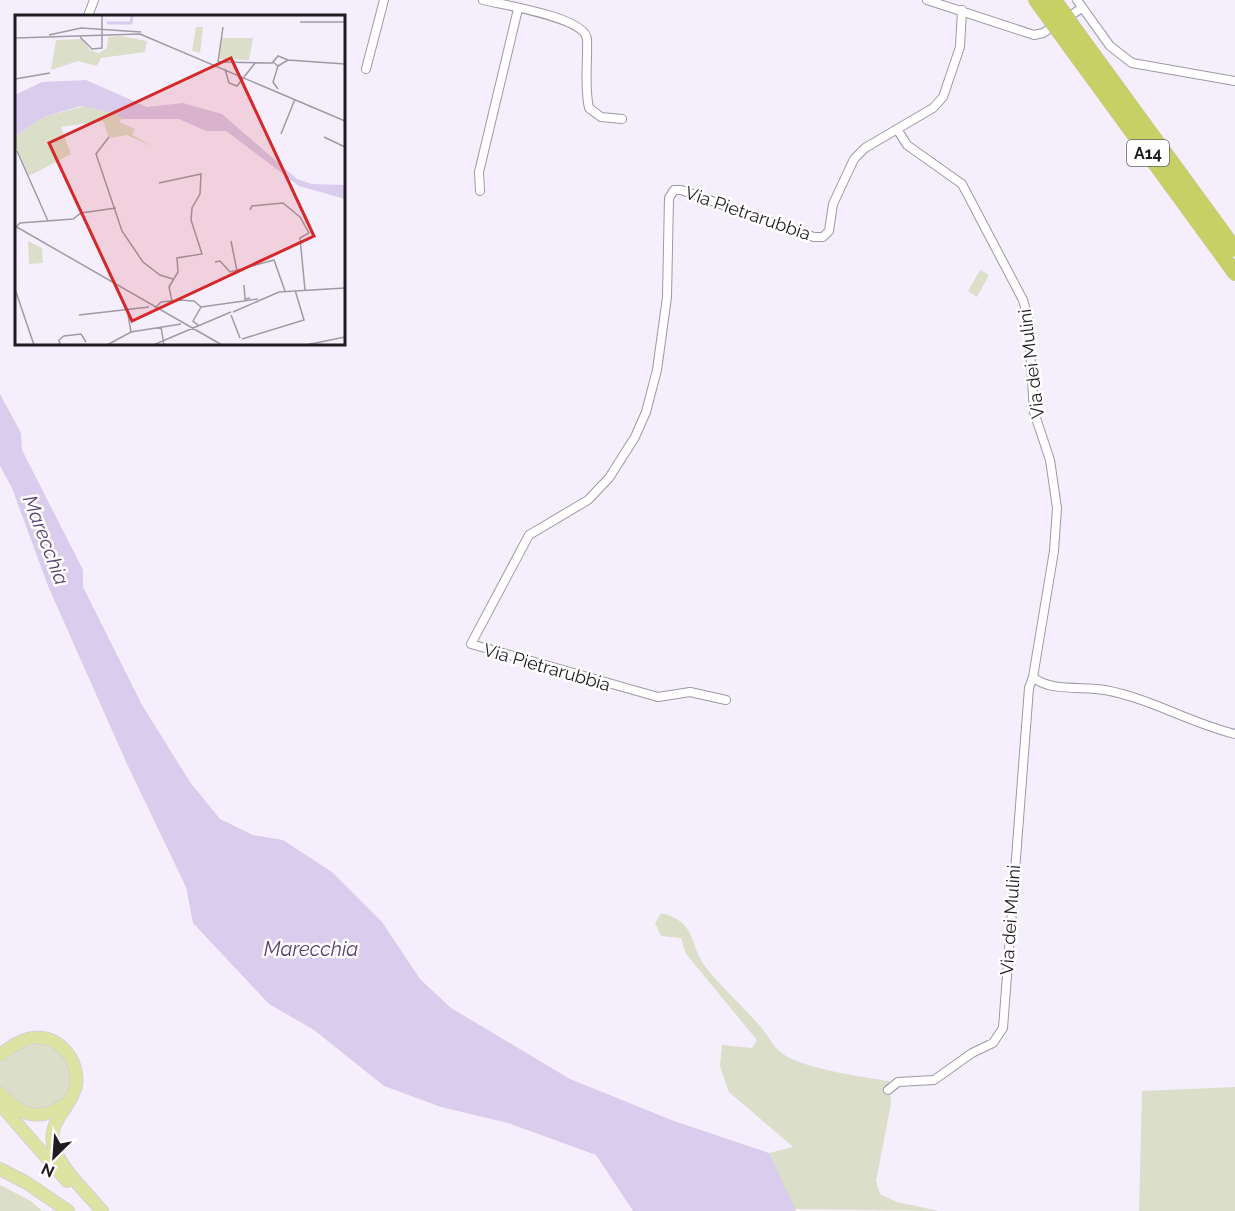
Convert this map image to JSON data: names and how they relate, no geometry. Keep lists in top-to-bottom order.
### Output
{
  "streets": {
    "highway": ["A14"],
    "street": ["Via Pietrarubbia", "Via dei Mulini"]
  },
  "crossings": [
    ["Via Pietrarubbia", "Via dei Mulini"]
  ],
  "water": ["Marecchia"],
  "north": "bottom left"
}
